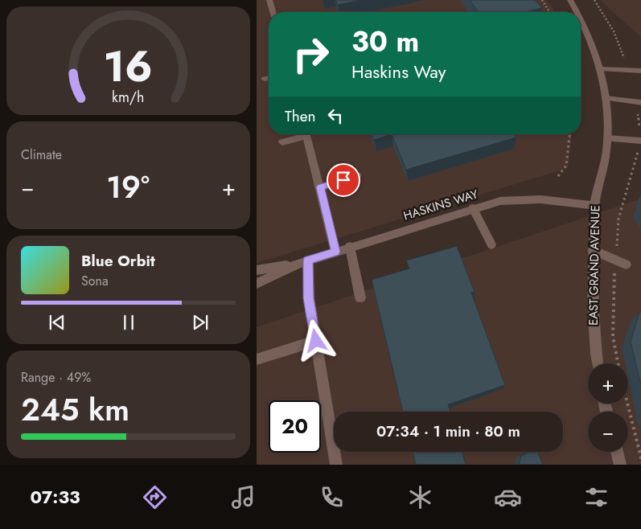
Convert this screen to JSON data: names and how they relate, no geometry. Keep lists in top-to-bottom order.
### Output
{
  "streets": {
    "street": ["HASKINS WAY", "EAST GRAND AVENUE"]
  },
  "crossings": [
    ["HASKINS WAY", "EAST GRAND AVENUE"]
  ],
  "page": {
    "turn": ["30 m", "Haskins Way"],
    "then": "Then",
    "tile": [
      "Climate",
      ["Range · 49%", "245 km"]
    ],
    "heat": ["−", "19°", "+"],
    "song": ["Blue Orbit", "Sona"],
    "map_buttons": ["+", "−"],
    "limit": "20",
    "trip": "07:34 · 1 min · 80 m",
    "tabs": "07:33",
    "gauge": ["16", "km/h"]
  }
}
